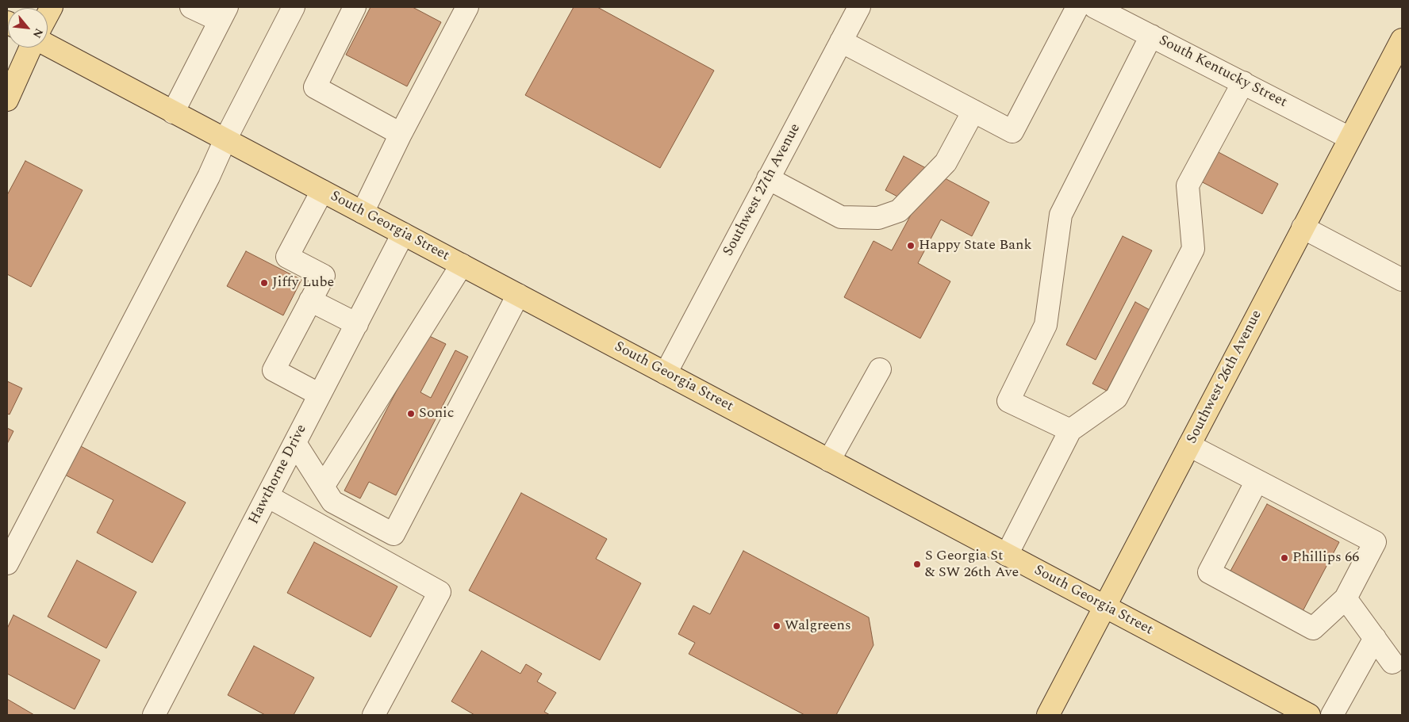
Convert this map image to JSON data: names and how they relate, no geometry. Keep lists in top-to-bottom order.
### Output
{
  "streets": {
    "main road": ["South Georgia Street", "Southwest 26th Avenue"],
    "street": ["South Kentucky Street", "Southwest 27th Avenue", "Hawthorne Drive"]
  },
  "crossings": [
    ["South Kentucky Street", "Southwest 26th Avenue"],
    ["Southwest 27th Avenue", "South Georgia Street"],
    ["South Georgia Street", "Southwest 26th Avenue"],
    ["South Georgia Street", "Hawthorne Drive"]
  ],
  "places": [
    "Happy State Bank",
    "Jiffy Lube",
    "Sonic",
    "Phillips 66",
    "S Georgia St & SW 26th Ave",
    "Walgreens"
  ],
  "north": "bottom right"
}
